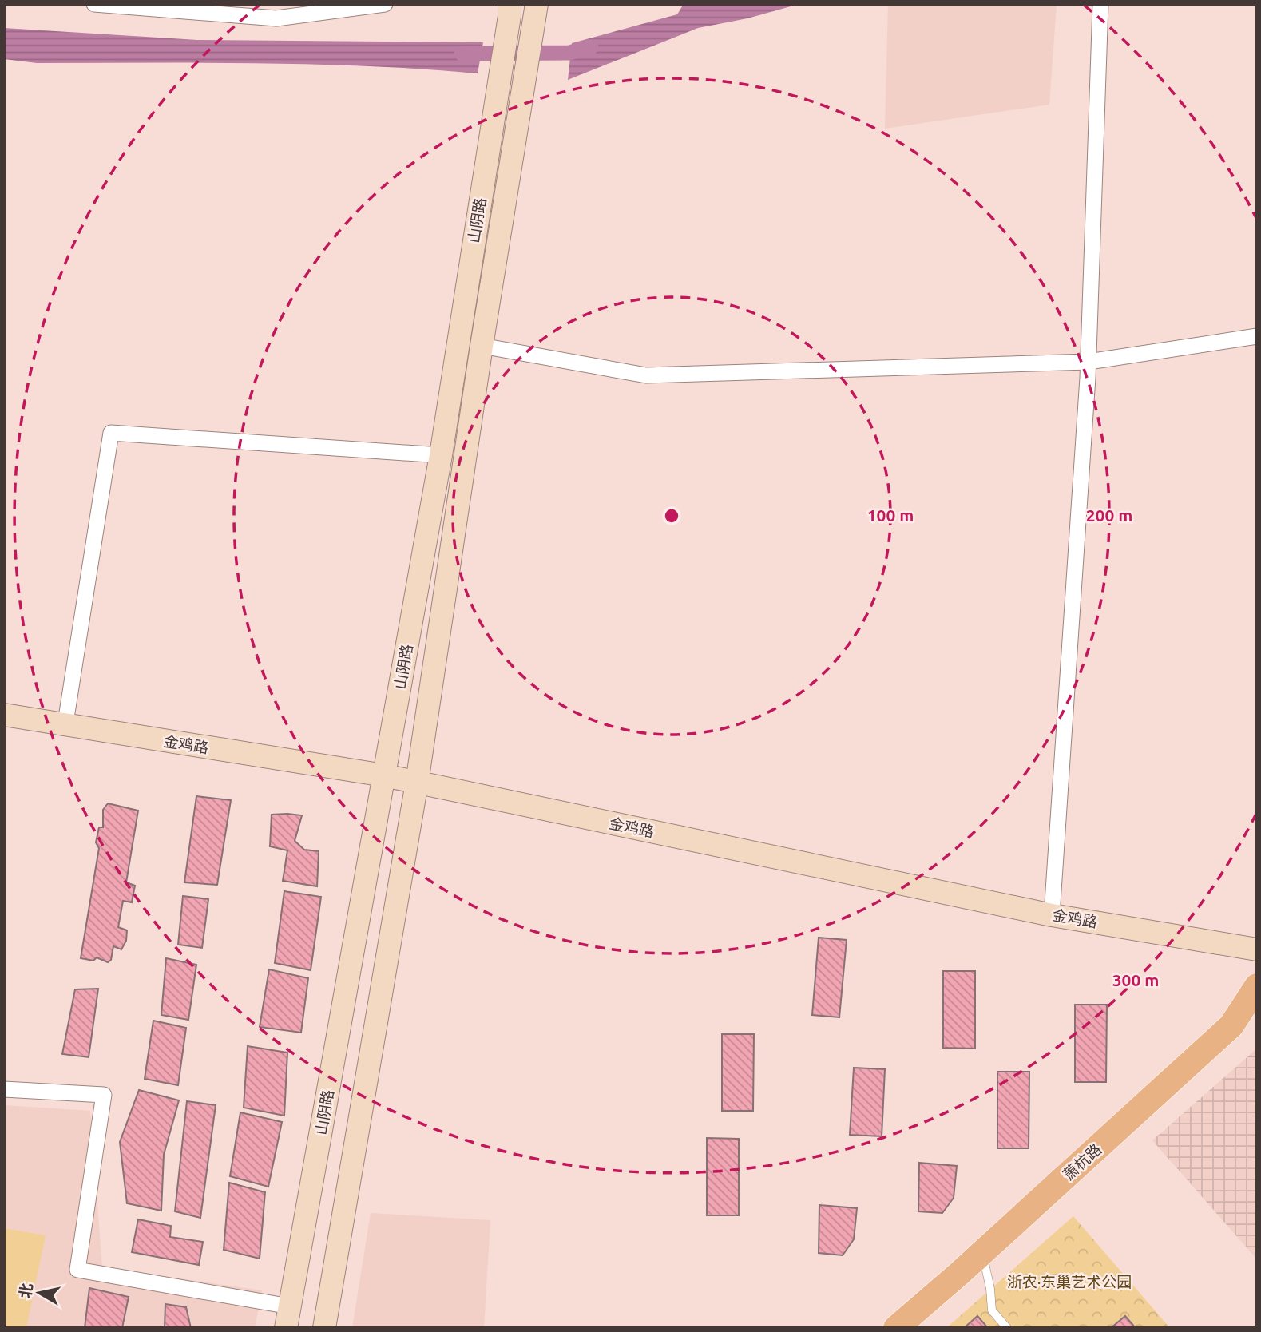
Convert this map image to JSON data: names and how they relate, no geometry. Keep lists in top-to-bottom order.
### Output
{
  "streets": {
    "main road": ["山阴路", "金鸡路", "萧杭路"]
  },
  "crossings": [
    ["山阴路", "金鸡路"]
  ],
  "parks": ["浙农·东巢艺术公园"],
  "north": "left",
  "rings": ["100 m", "200 m", "300 m"]
}
